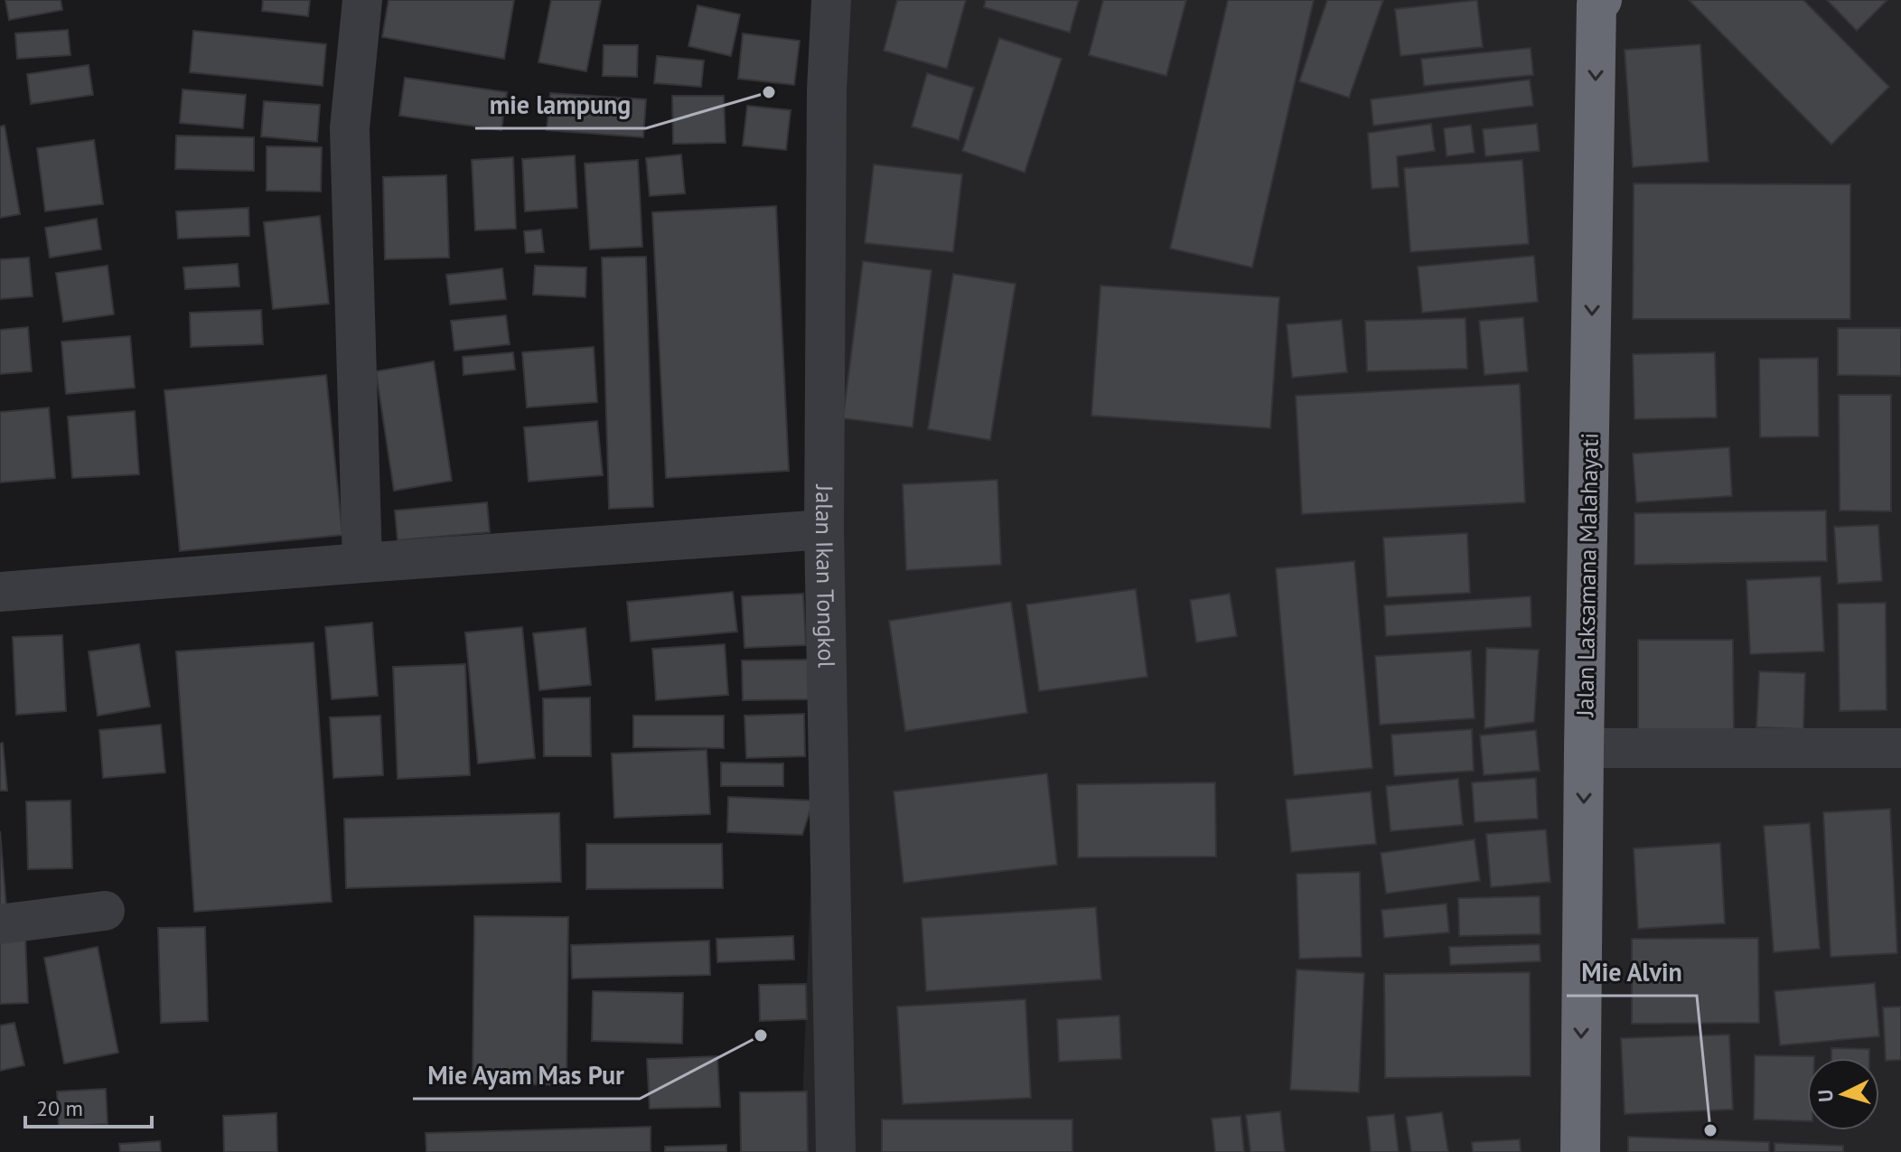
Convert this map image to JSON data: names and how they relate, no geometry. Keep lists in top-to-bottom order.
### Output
{
  "streets": {
    "highway": ["Jalan Laksamana Malahayati"],
    "street": ["Jalan Ikan Tongkol"]
  },
  "one_way": ["Jalan Laksamana Malahayati"],
  "places": ["mie lampung", "Mie Ayam Mas Pur", "Mie Alvin"],
  "scale_bar": "20 m",
  "north": "left"
}
